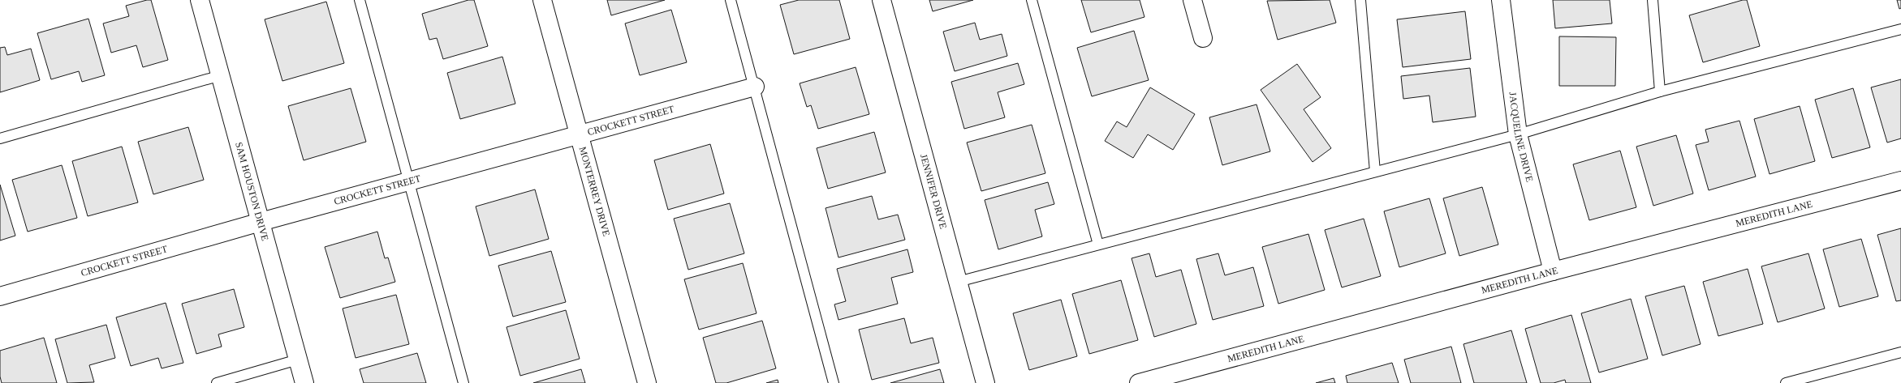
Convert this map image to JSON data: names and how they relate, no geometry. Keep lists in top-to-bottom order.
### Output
{
  "streets": {
    "street": [
      "CROCKETT STREET",
      "JACQUELINE DRIVE",
      "SAM HOUSTON DRIVE",
      "JENNIFER DRIVE",
      "MONTERREY DRIVE",
      "MEREDITH LANE"
    ]
  },
  "crossings": [
    ["CROCKETT STREET", "SAM HOUSTON DRIVE"],
    ["CROCKETT STREET", "MONTERREY DRIVE"],
    ["JACQUELINE DRIVE", "MEREDITH LANE"]
  ]
}
